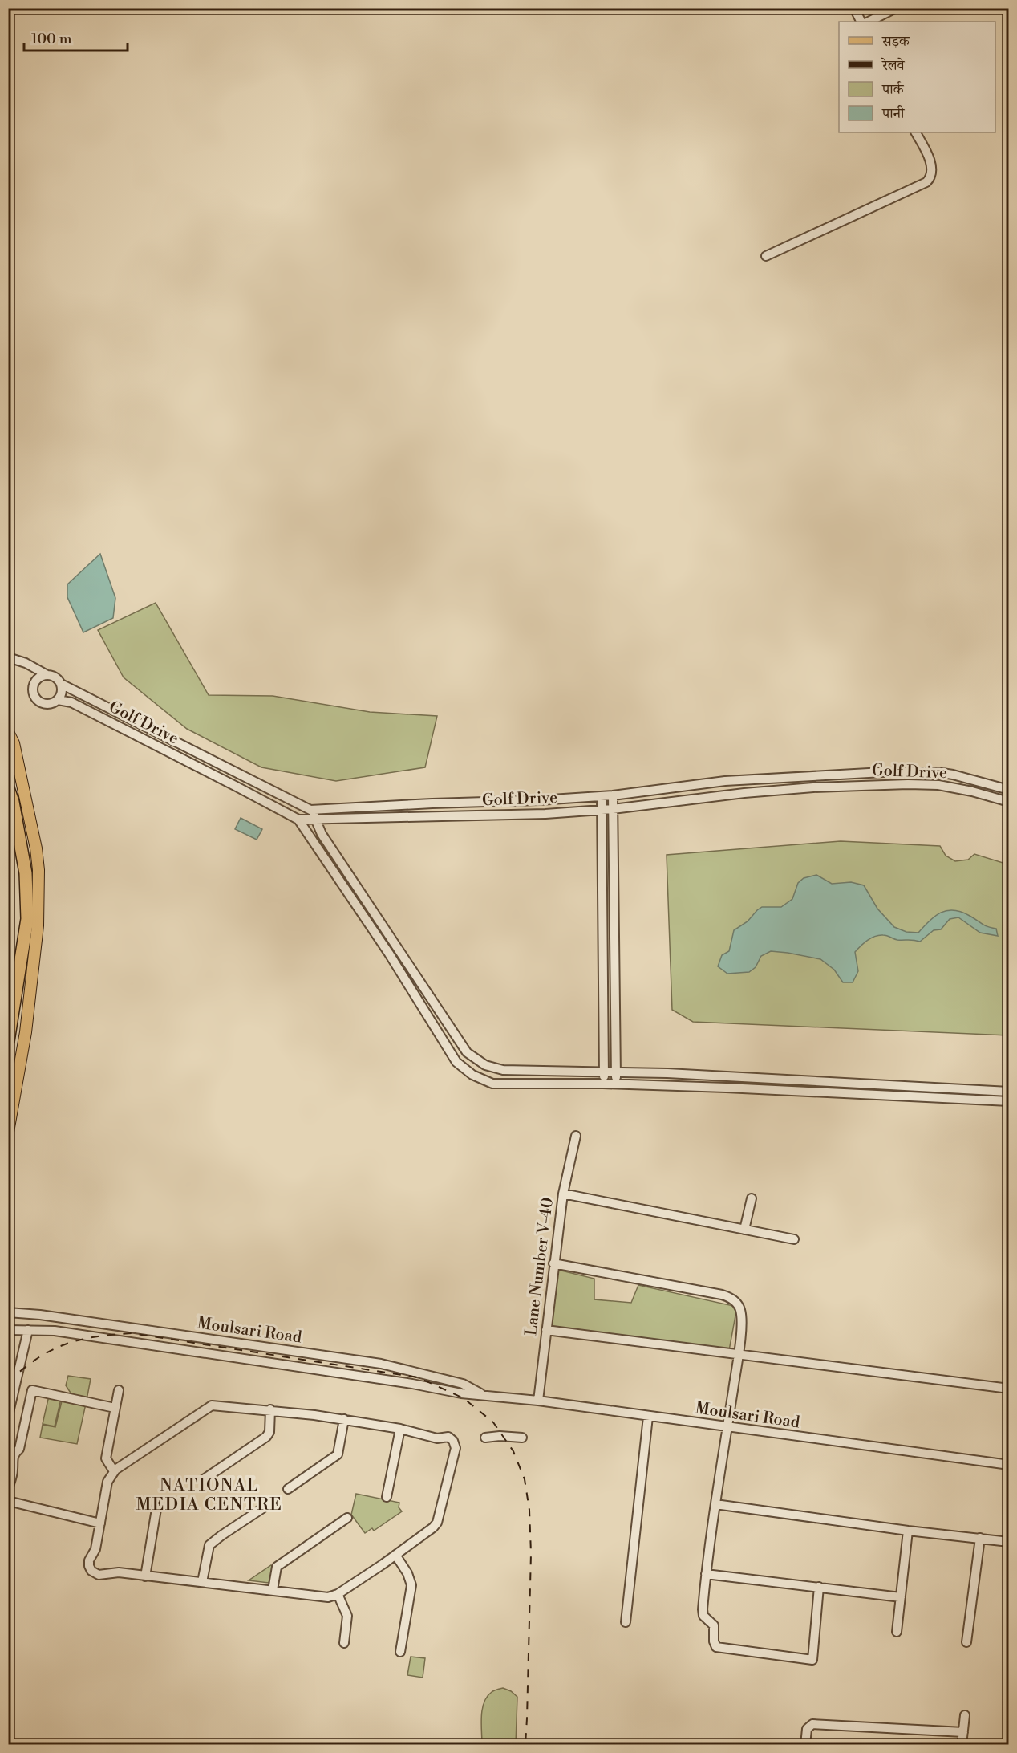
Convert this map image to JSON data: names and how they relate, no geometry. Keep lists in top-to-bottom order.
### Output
{
  "streets": {
    "street": ["Golf Drive", "Lane Number V-40", "Moulsari Road"]
  },
  "crossings": [
    ["Lane Number V-40", "Moulsari Road"]
  ],
  "districts": ["NATIONAL MEDIA CENTRE"],
  "legend": [
    "सड़क",
    "रेलवे",
    "पार्क",
    "पानी"
  ],
  "scale_bar": "100 m"
}
